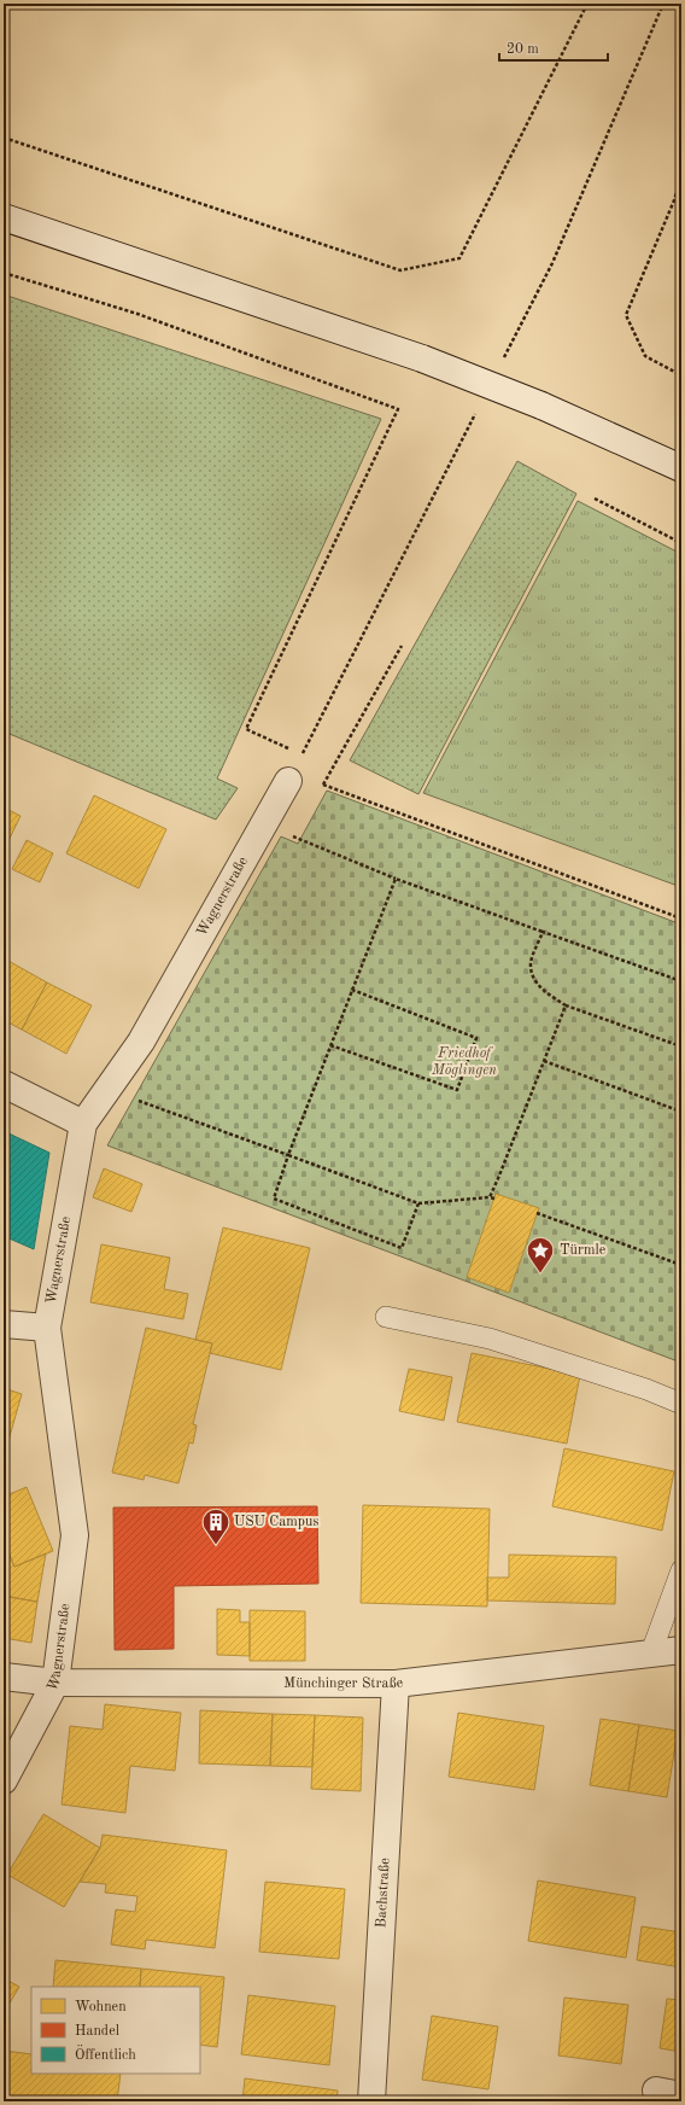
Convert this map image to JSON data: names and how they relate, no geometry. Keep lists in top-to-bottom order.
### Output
{
  "streets": {
    "street": ["Wagnerstraße", "Münchinger Straße", "Bachstraße"]
  },
  "crossings": [
    ["Wagnerstraße", "Münchinger Straße"],
    ["Münchinger Straße", "Bachstraße"]
  ],
  "parks": ["Friedhof Möglingen"],
  "places": {
    "place": ["Türmle"],
    "building": ["USU Campus"]
  },
  "legend": ["Wohnen", "Handel", "Öffentlich"],
  "scale_bar": "20 m"
}
